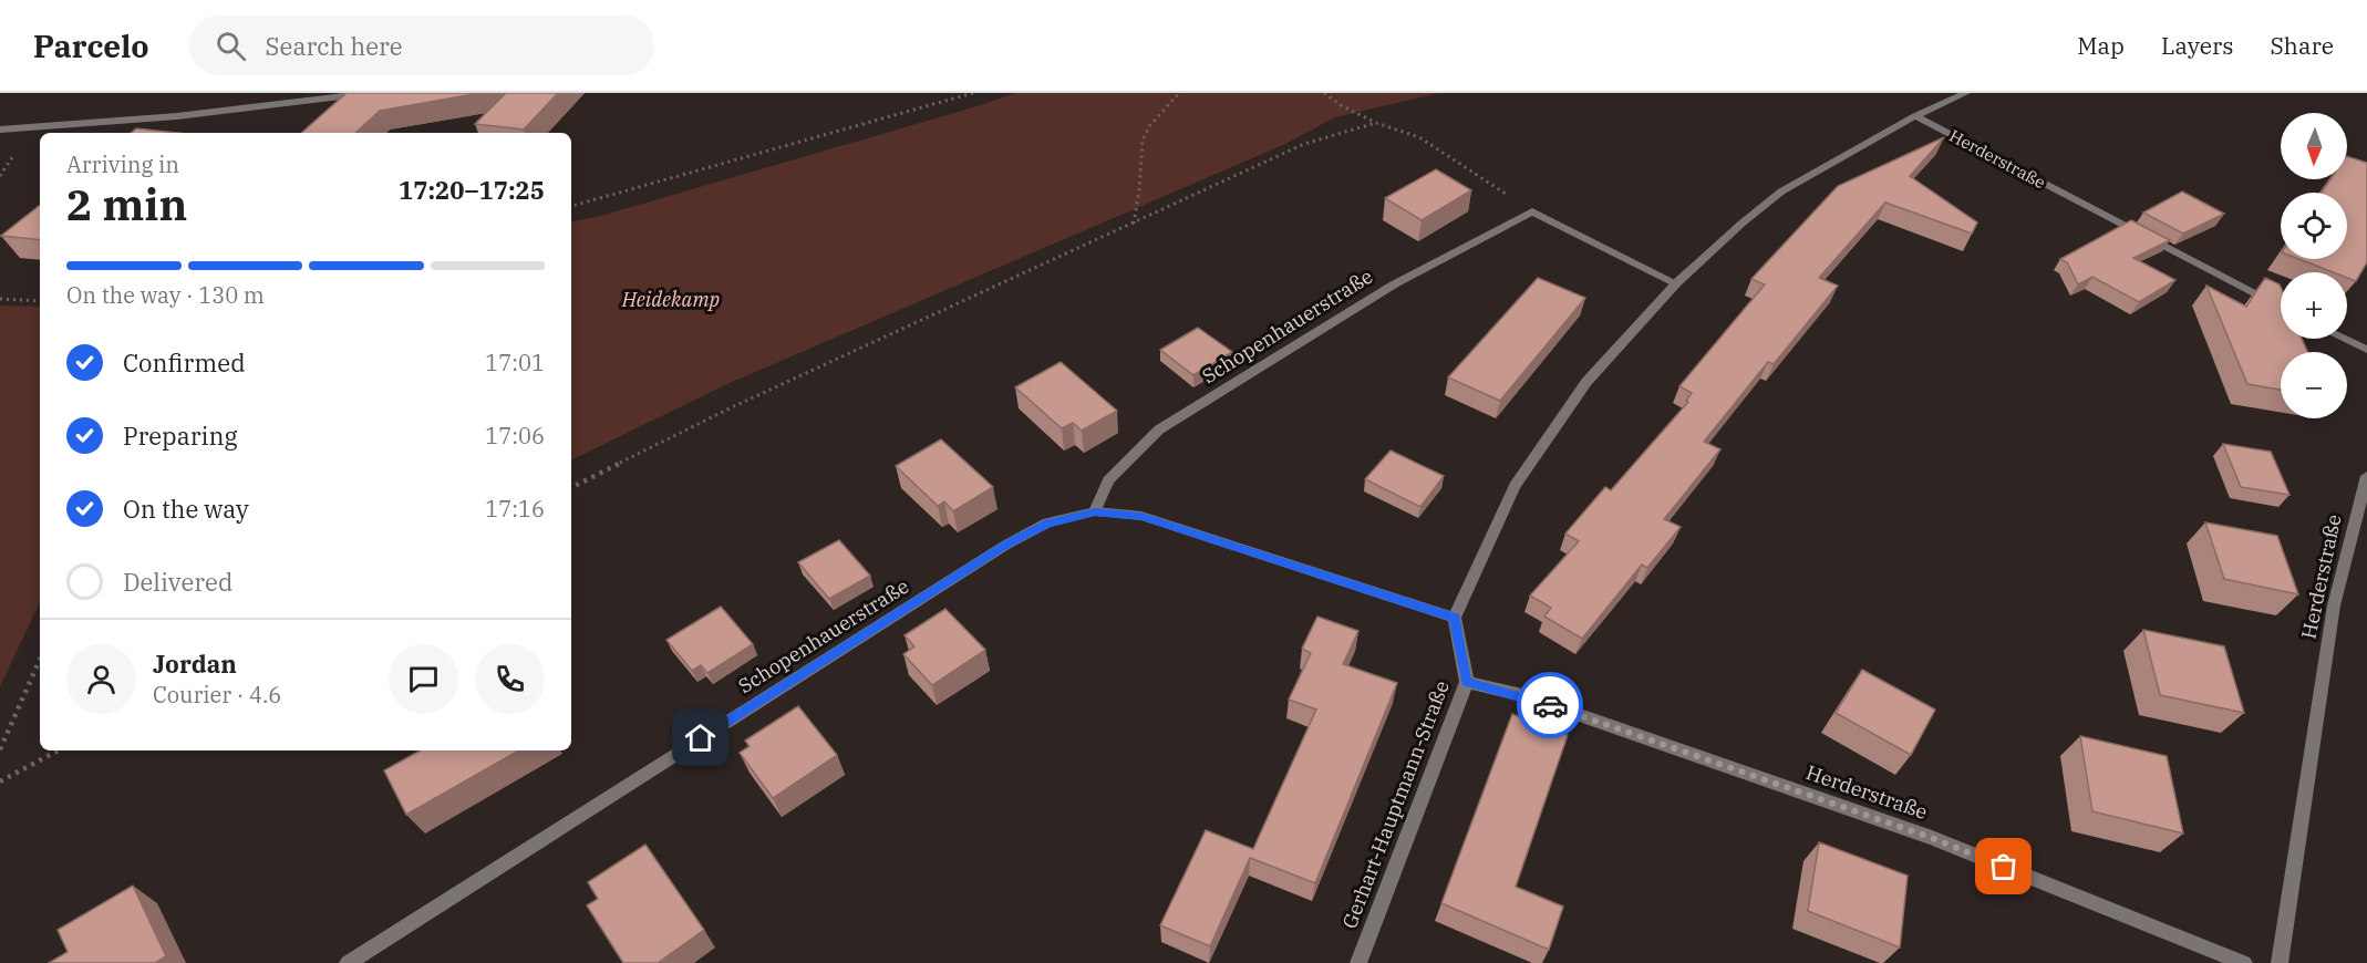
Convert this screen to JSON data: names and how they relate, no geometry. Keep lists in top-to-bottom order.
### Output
{
  "streets": {
    "street": ["Herderstraße", "Schopenhauerstraße", "Gerhart-Hauptmann-Straße"]
  },
  "crossings": [
    ["Herderstraße", "Gerhart-Hauptmann-Straße"],
    ["Schopenhauerstraße", "Gerhart-Hauptmann-Straße"]
  ],
  "parks": ["Heidekamp"],
  "north": "bottom",
  "page": {
    "header": "Parcelo",
    "search": "Search here",
    "nav": ["Map", "Layers", "Share"],
    "map_buttons": ["+", "−"],
    "heading": ["2 min", "Arriving in", "17:20–17:25"],
    "panel": ["Jordan", "Courier · 4.6"],
    "bar": "On the way · 130 m",
    "list": [
      ["Confirmed", "17:01"],
      ["Preparing", "17:06"],
      ["On the way", "17:16"],
      "Delivered"
    ]
  }
}
